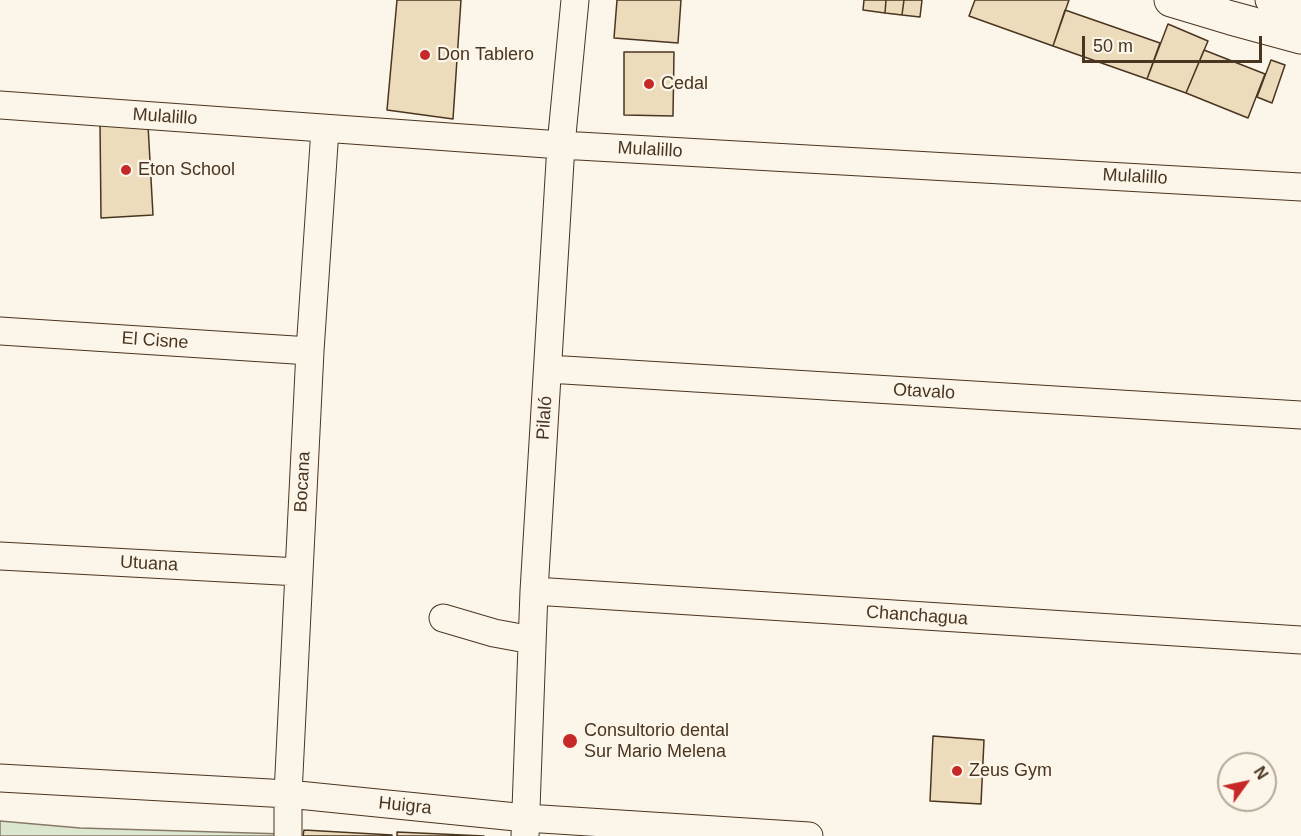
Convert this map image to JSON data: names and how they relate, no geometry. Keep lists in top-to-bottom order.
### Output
{
  "streets": {
    "street": [
      "Mulalillo",
      "El Cisne",
      "Otavalo",
      "Pilaló",
      "Bocana",
      "Utuana",
      "Chanchagua",
      "Huigra"
    ]
  },
  "crossings": [
    ["Mulalillo", "Pilaló"],
    ["Mulalillo", "Bocana"],
    ["El Cisne", "Bocana"],
    ["Otavalo", "Pilaló"],
    ["Pilaló", "Chanchagua"],
    ["Pilaló", "Huigra"],
    ["Bocana", "Utuana"],
    ["Bocana", "Huigra"]
  ],
  "places": [
    "Don Tablero",
    "Cedal",
    "Eton School",
    "Consultorio dental Sur Mario Melena",
    "Zeus Gym"
  ],
  "scale_bar": "50 m",
  "north": "top right"
}
